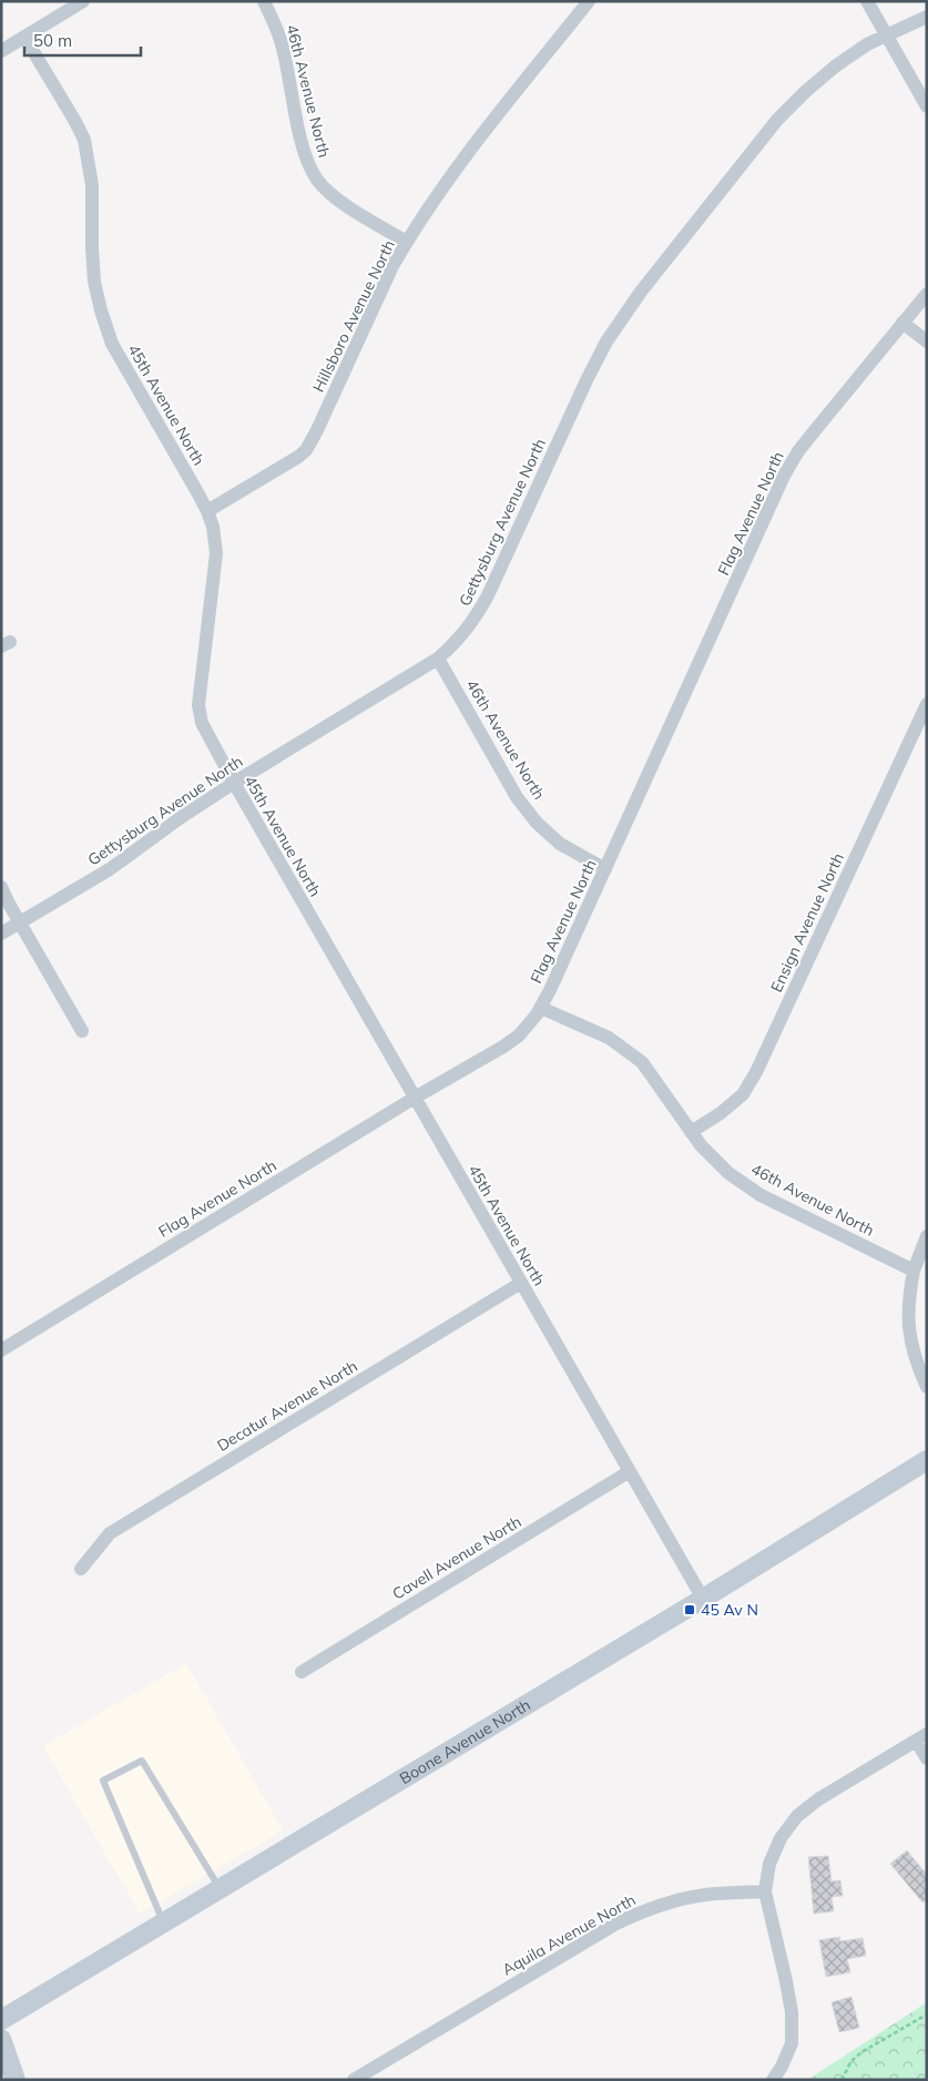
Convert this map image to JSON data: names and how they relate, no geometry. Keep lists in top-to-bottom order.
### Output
{
  "streets": {
    "street": [
      "46th Avenue North",
      "Hillsboro Avenue North",
      "45th Avenue North",
      "Flag Avenue North",
      "Gettysburg Avenue North",
      "Ensign Avenue North",
      "Decatur Avenue North",
      "Cavell Avenue North",
      "Boone Avenue North",
      "Aquila Avenue North"
    ]
  },
  "crossings": [
    ["46th Avenue North", "Hillsboro Avenue North"],
    ["46th Avenue North", "Flag Avenue North"],
    ["46th Avenue North", "Gettysburg Avenue North"],
    ["46th Avenue North", "Ensign Avenue North"],
    ["Hillsboro Avenue North", "45th Avenue North"],
    ["45th Avenue North", "Flag Avenue North"],
    ["45th Avenue North", "Gettysburg Avenue North"],
    ["45th Avenue North", "Decatur Avenue North"],
    ["45th Avenue North", "Cavell Avenue North"],
    ["45th Avenue North", "Boone Avenue North"]
  ],
  "places": {
    "transit": ["45 Av N"]
  },
  "scale_bar": "50 m"
}
